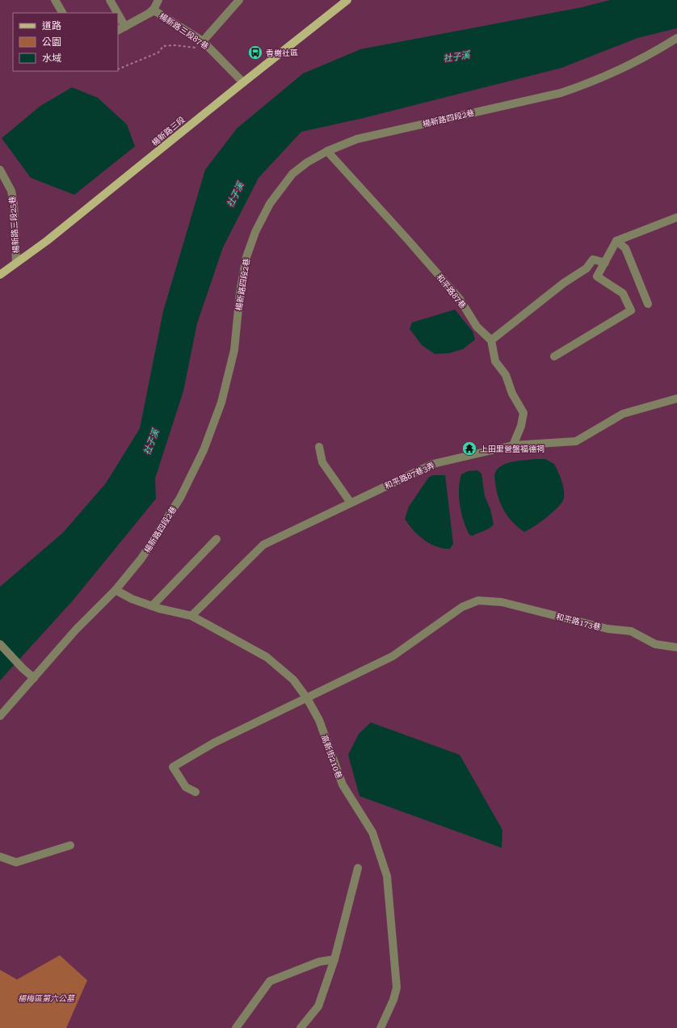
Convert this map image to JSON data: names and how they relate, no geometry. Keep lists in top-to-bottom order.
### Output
{
  "streets": {
    "main road": ["楊新路三段"],
    "street": [
      "楊新路三段87巷",
      "楊新路四段2巷",
      "楊新路三段25巷",
      "和平路87巷",
      "和平路87巷3弄",
      "和平路173巷",
      "高新街210巷"
    ]
  },
  "crossings": [
    ["楊新路三段87巷", "楊新路三段"],
    ["楊新路四段2巷", "和平路87巷"],
    ["楊新路四段2巷", "高新街210巷"],
    ["楊新路三段", "楊新路三段25巷"],
    ["和平路87巷3弄", "高新街210巷"],
    ["和平路173巷", "高新街210巷"]
  ],
  "water": ["社子溪"],
  "parks": ["楊梅區第六公墓"],
  "places": {
    "bus stop": ["香榭社區"],
    "temple": ["上田里營盤福德祠"]
  },
  "legend": ["道路", "公園", "水域"]
}
